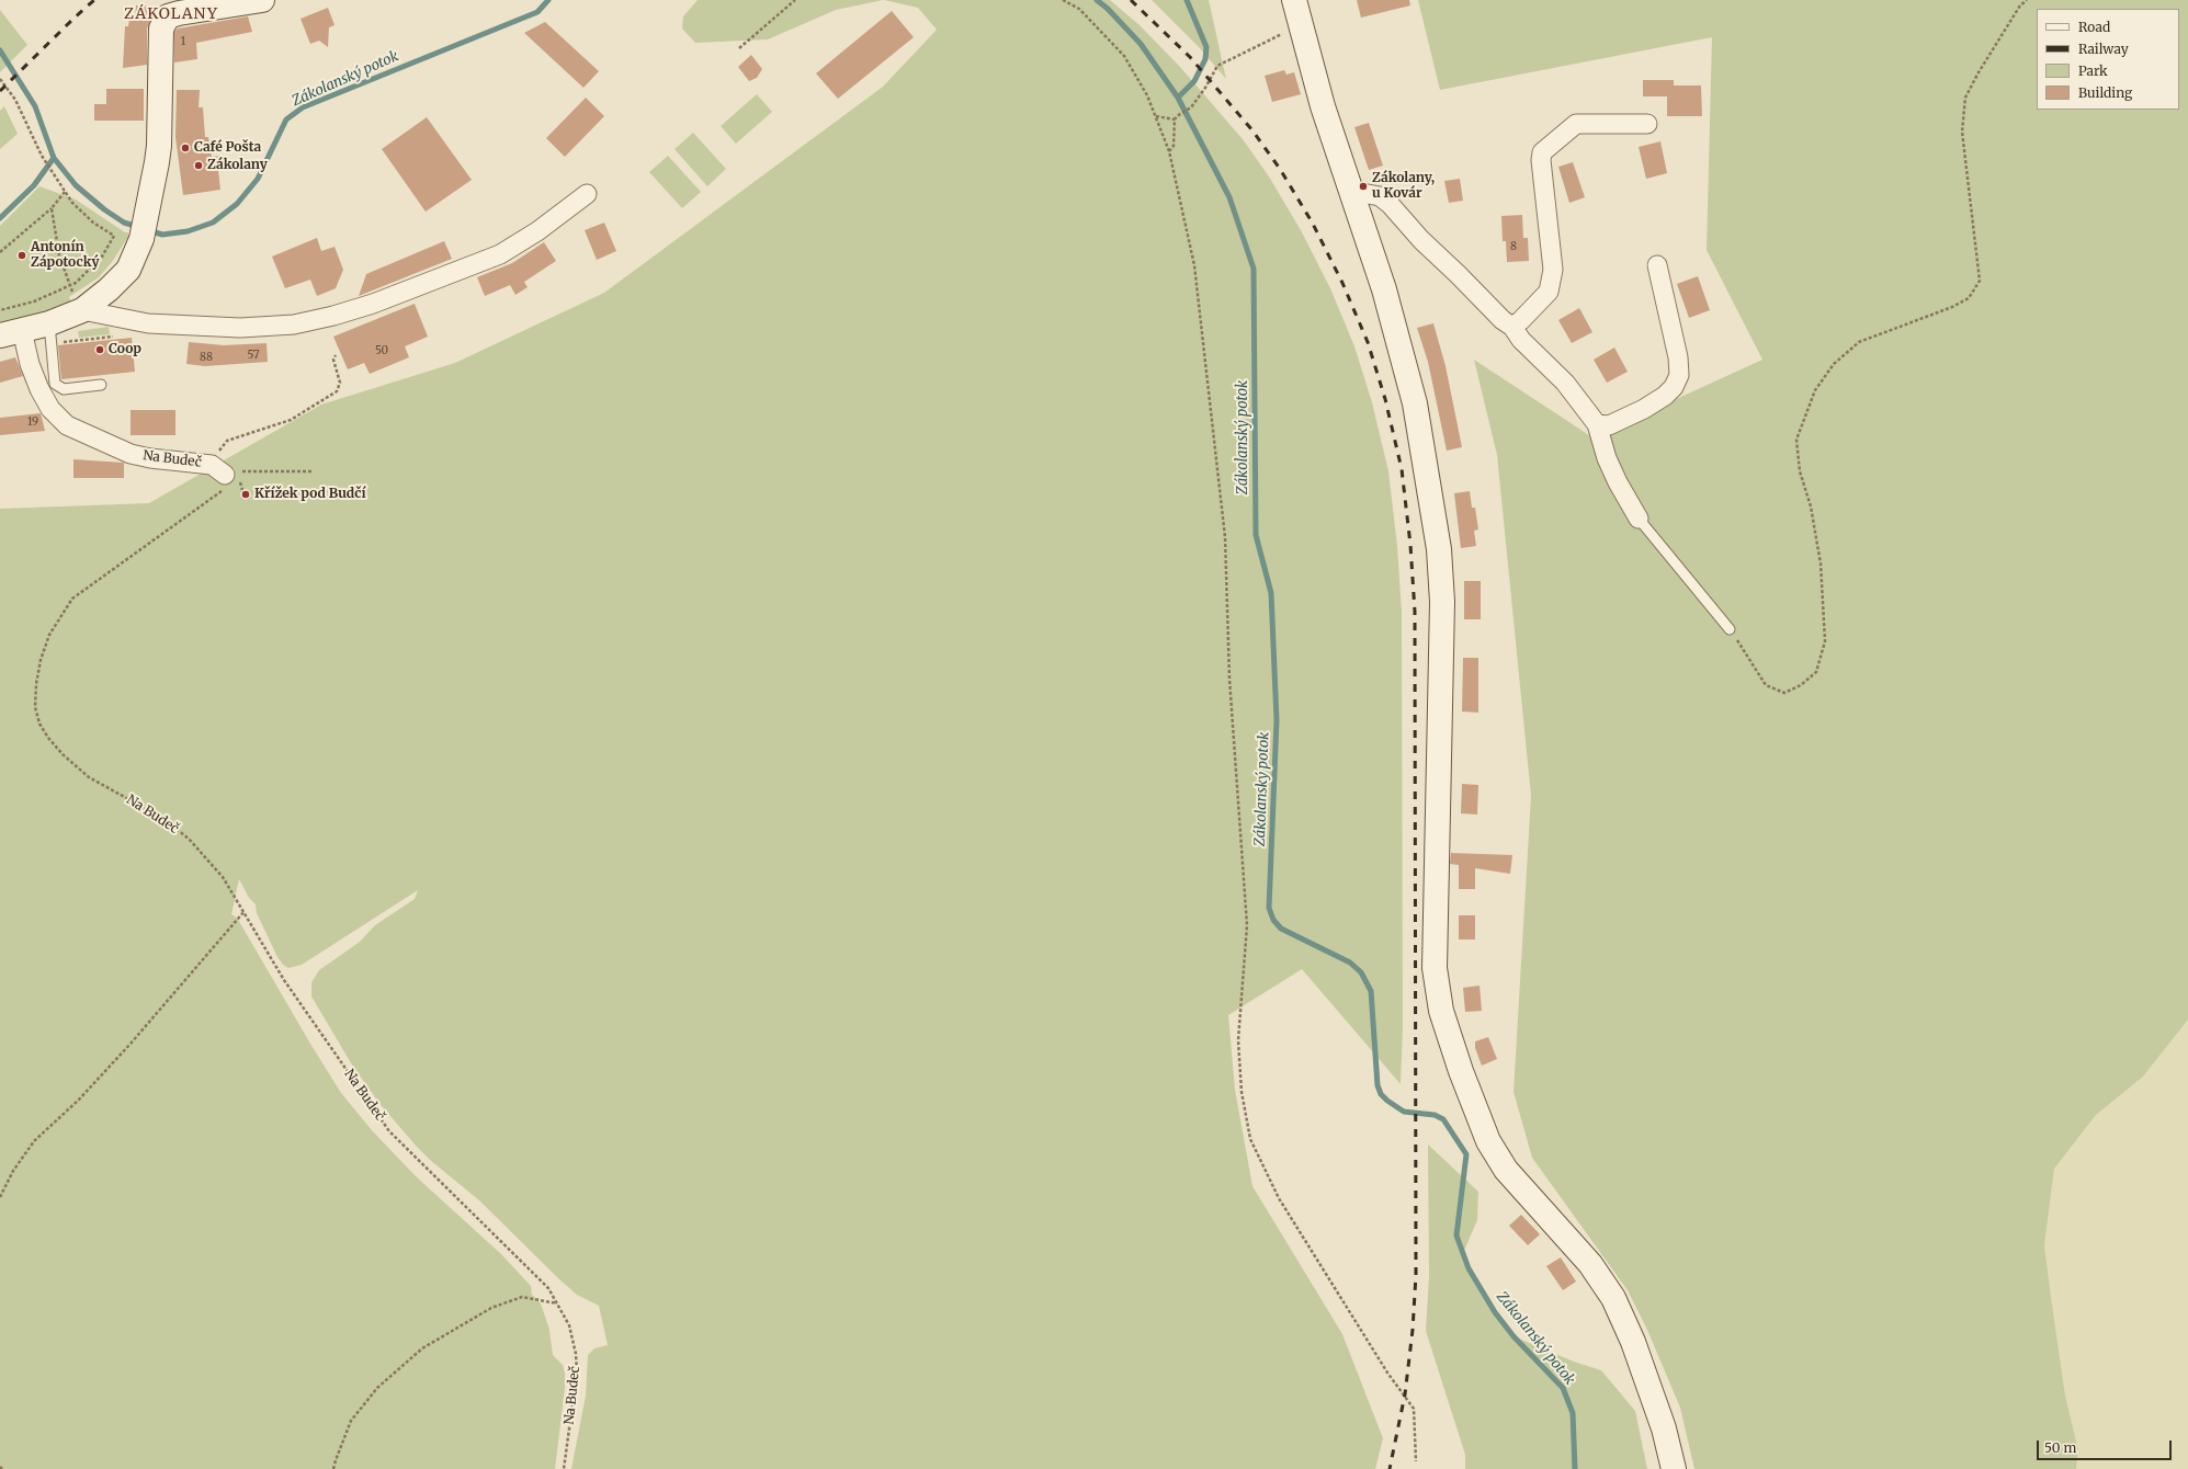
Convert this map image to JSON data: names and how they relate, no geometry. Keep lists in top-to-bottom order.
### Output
{
  "streets": {
    "street": ["Na Budeč"]
  },
  "districts": ["ZÁKOLANY"],
  "water": ["Zákolanský potok"],
  "places": [
    "Café Pošta",
    "Zákolany",
    "Zákolany, u Kovár",
    "Antonín Zápotocký",
    "Coop",
    "Křížek pod Budčí"
  ],
  "house_numbers": [
    "1",
    "8",
    "50",
    "57",
    "88",
    "19"
  ],
  "legend": [
    "Road",
    "Railway",
    "Park",
    "Building"
  ],
  "scale_bar": "50 m"
}
